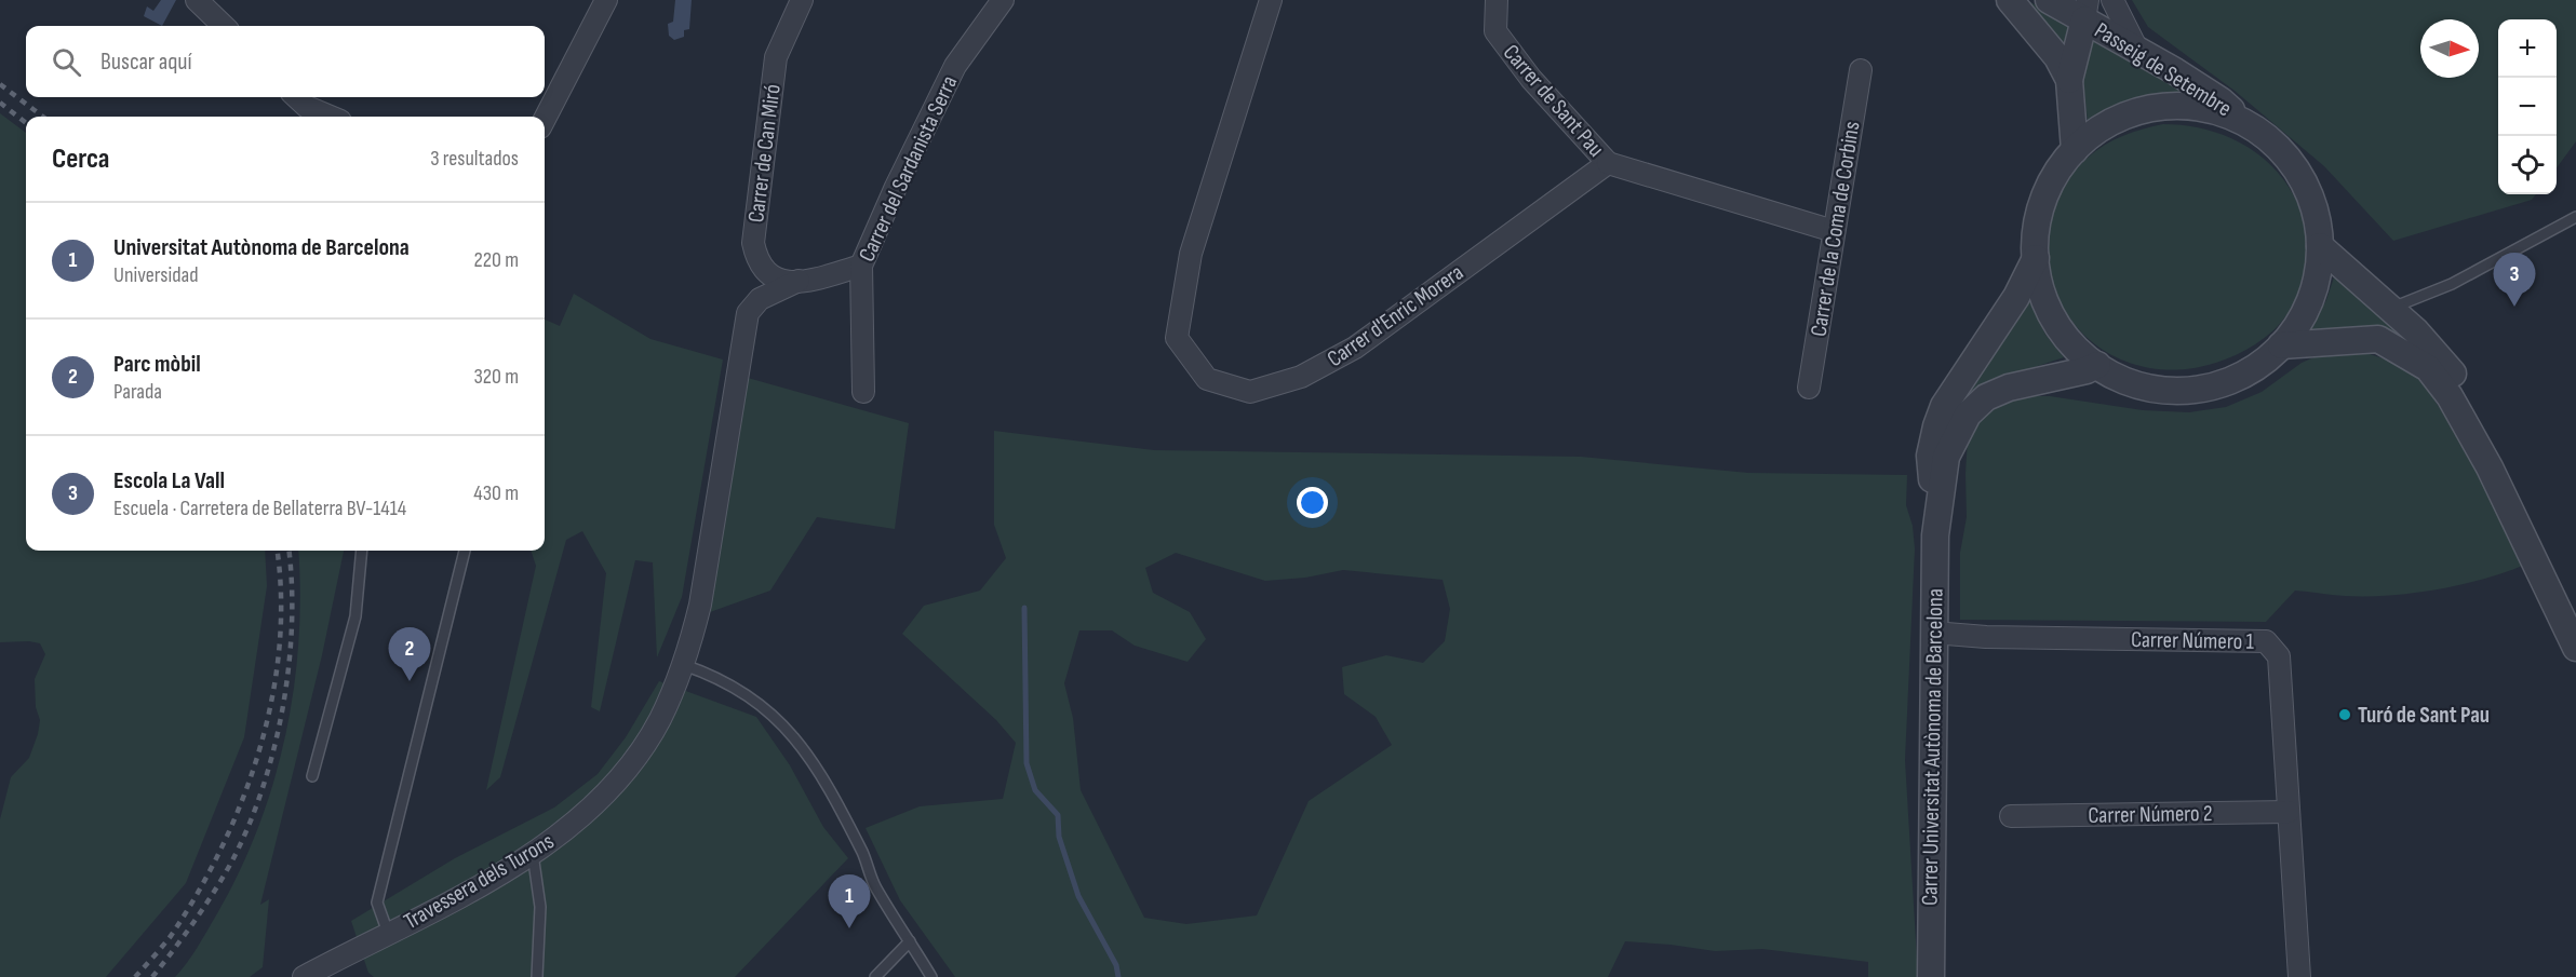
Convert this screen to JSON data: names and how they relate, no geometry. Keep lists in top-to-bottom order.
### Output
{
  "streets": {
    "street": [
      "Passeig de Setembre",
      "Carrer de Sant Pau",
      "Carrer de Can Miró",
      "Carrer del Sardanista Serra",
      "Carrer de la Coma de Corbins",
      "Carrer d'Enric Morera",
      "Carrer Número 1",
      "Carrer Universitat Autònoma de Barcelona",
      "Carrer Número 2",
      "Travessera dels Turons"
    ]
  },
  "crossings": [
    ["Carrer de Sant Pau", "Carrer d'Enric Morera"],
    ["Carrer de Can Miró", "Carrer del Sardanista Serra"],
    ["Carrer de Can Miró", "Travessera dels Turons"],
    ["Carrer Número 1", "Carrer Universitat Autònoma de Barcelona"],
    ["Carrer Número 1", "Carrer Número 2"]
  ],
  "places": ["Turó de Sant Pau"],
  "north": "right",
  "page": {
    "map_buttons": ["+", "−"],
    "search": "Buscar aquí",
    "heading": ["Cerca", "3 resultados"],
    "list": [
      {
        "mark": "1",
        "name": "Universitat Autònoma de Barcelona",
        "note": "Universidad",
        "value": "220 m"
      },
      {
        "mark": "2",
        "name": "Parc mòbil",
        "note": "Parada",
        "value": "320 m"
      },
      {
        "mark": "3",
        "name": "Escola La Vall",
        "note": "Escuela · Carretera de Bellaterra BV-1414",
        "value": "430 m"
      }
    ],
    "pins": ["3", "2", "1"]
  }
}
